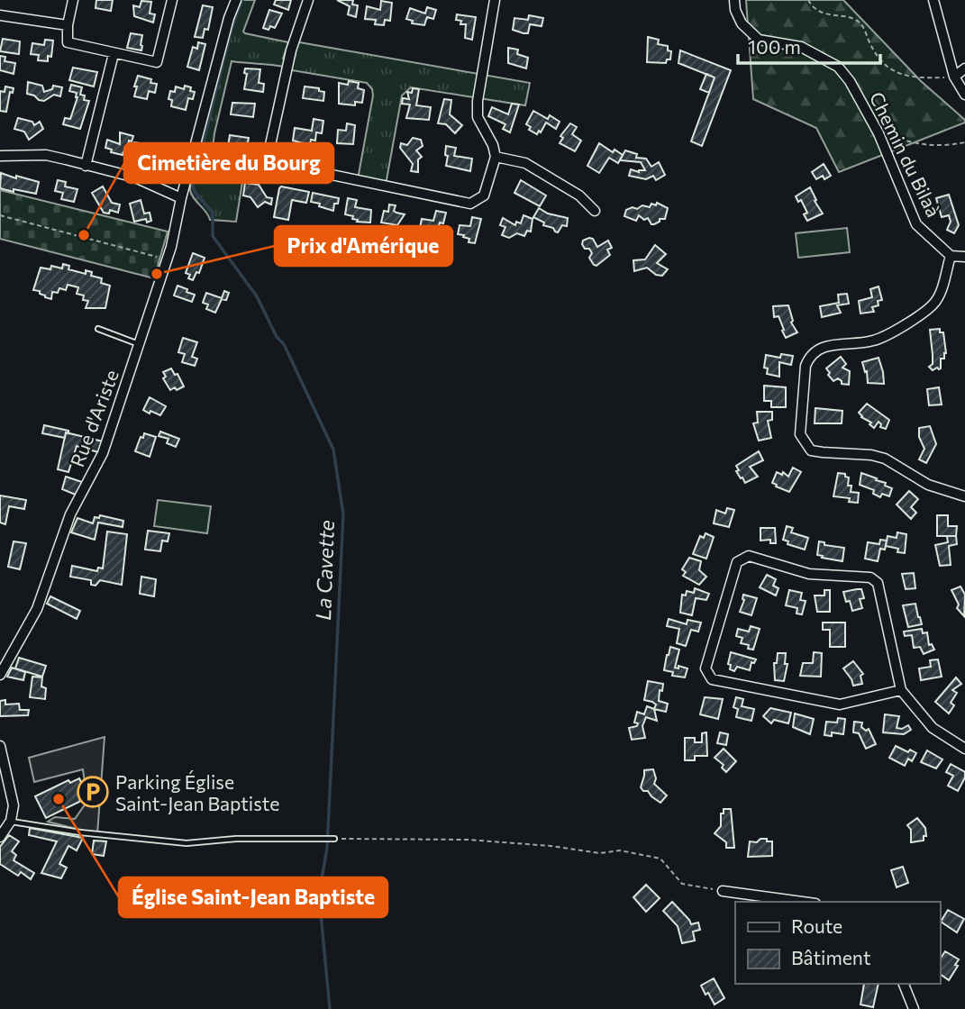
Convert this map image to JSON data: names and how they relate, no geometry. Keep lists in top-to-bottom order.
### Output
{
  "streets": {
    "street": ["Chemin du Bilaà", "Rue d'Ariste"]
  },
  "water": ["La Cavette"],
  "places": {
    "other": ["Cimetière du Bourg", "Prix d'Amérique", "Église Saint-Jean Baptiste"],
    "parking": ["Parking Église Saint-Jean Baptiste"]
  },
  "legend": ["Route", "Bâtiment"],
  "scale_bar": "100 m"
}
